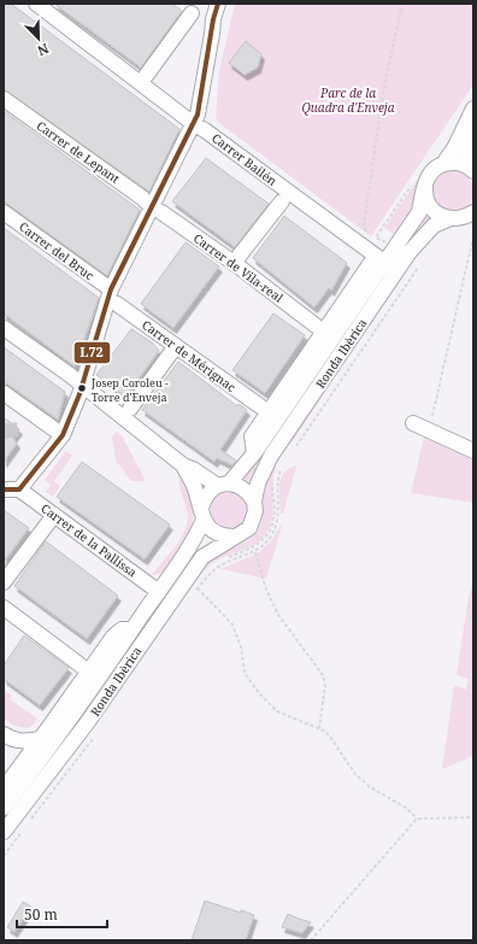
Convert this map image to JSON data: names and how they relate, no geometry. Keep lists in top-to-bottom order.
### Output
{
  "streets": {
    "street": [
      "Carrer de Lepant",
      "Carrer Bailén",
      "Carrer del Bruc",
      "Carrer de Vila-real",
      "Ronda Ibèrica",
      "Carrer de Mérignac",
      "Carrer de la Pallissa"
    ]
  },
  "crossings": [
    ["Carrer de Lepant", "Carrer de Vila-real"],
    ["Carrer Bailén", "Ronda Ibèrica"],
    ["Ronda Ibèrica", "Carrer de la Pallissa"]
  ],
  "parks": ["Parc de la Quadra d'Enveja"],
  "places": ["Josep Coroleu - Torre d'Enveja"],
  "lines": ["transit line L72"],
  "scale_bar": "50 m",
  "north": "bottom right"
}
